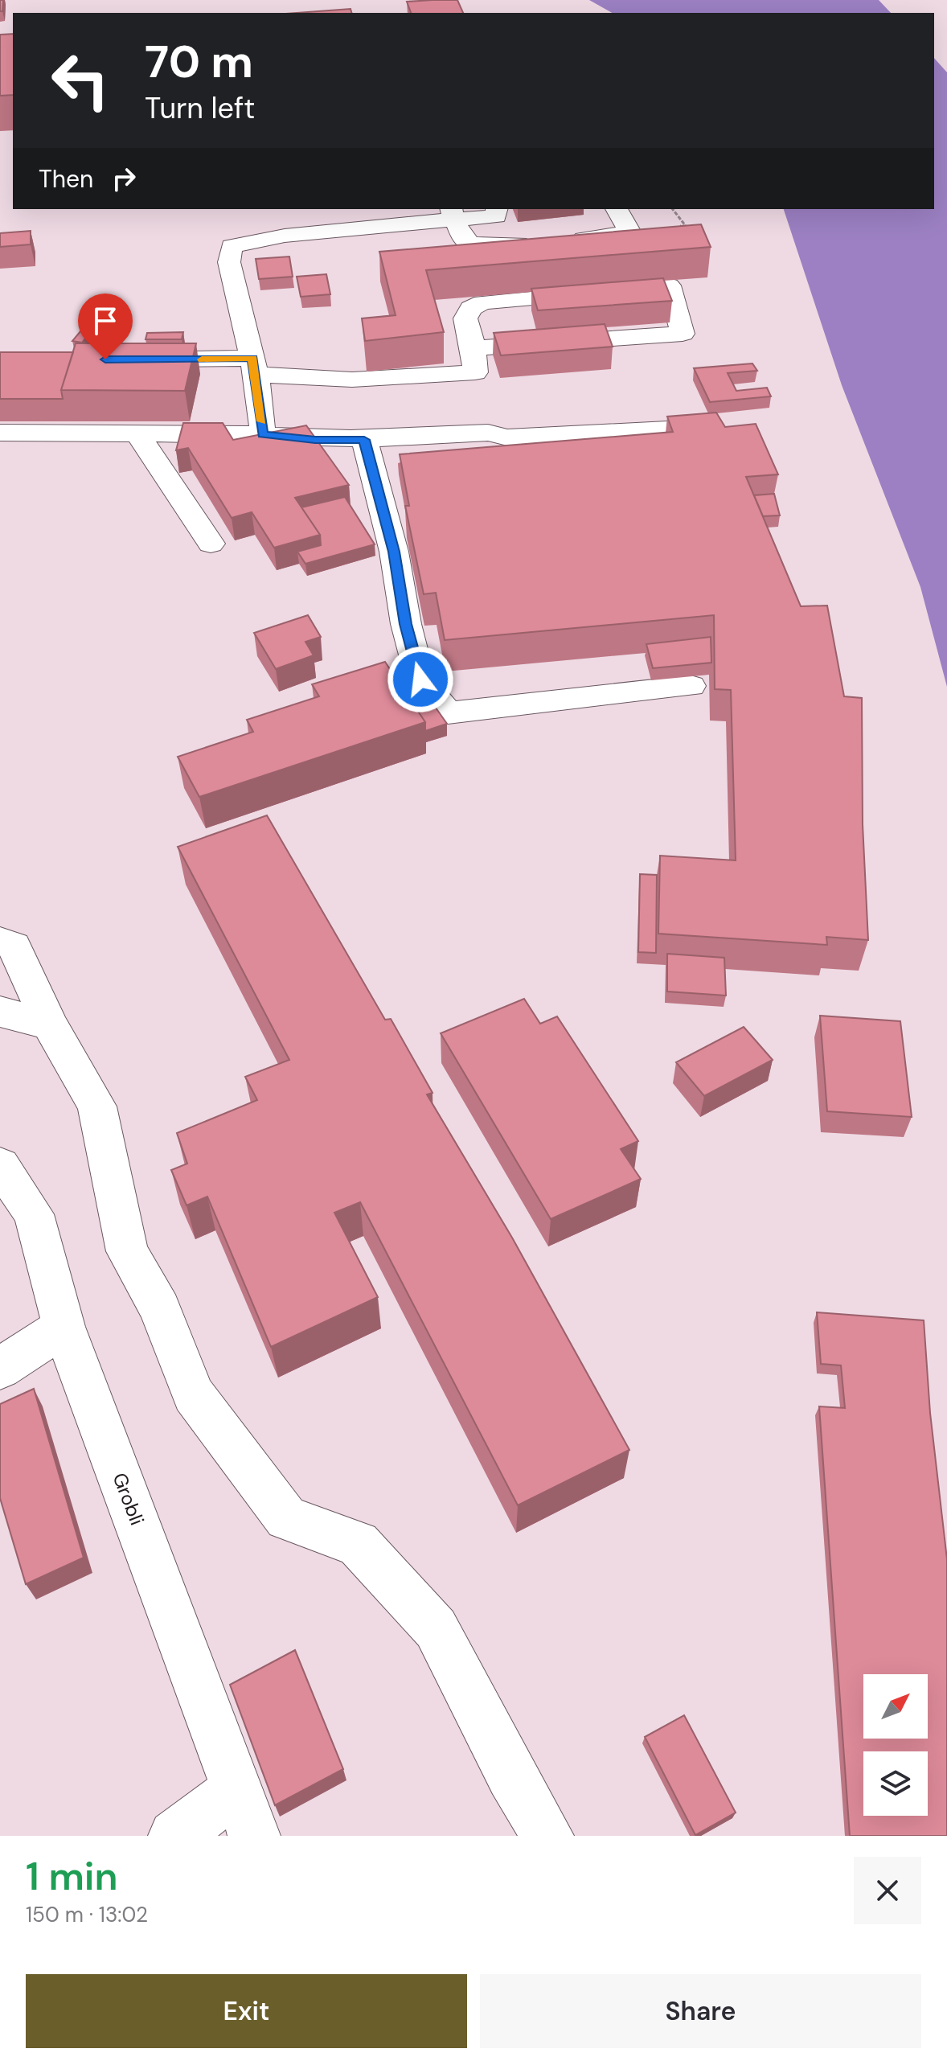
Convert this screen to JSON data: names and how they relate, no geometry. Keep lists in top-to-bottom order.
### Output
{
  "streets": {
    "street": ["Grobli"]
  },
  "north": "top right",
  "page": {
    "turn": ["70 m", "Turn left"],
    "then": "Then",
    "heading": ["1 min", "150 m · 13:02"],
    "buttons": ["Exit", "Share"]
  }
}
